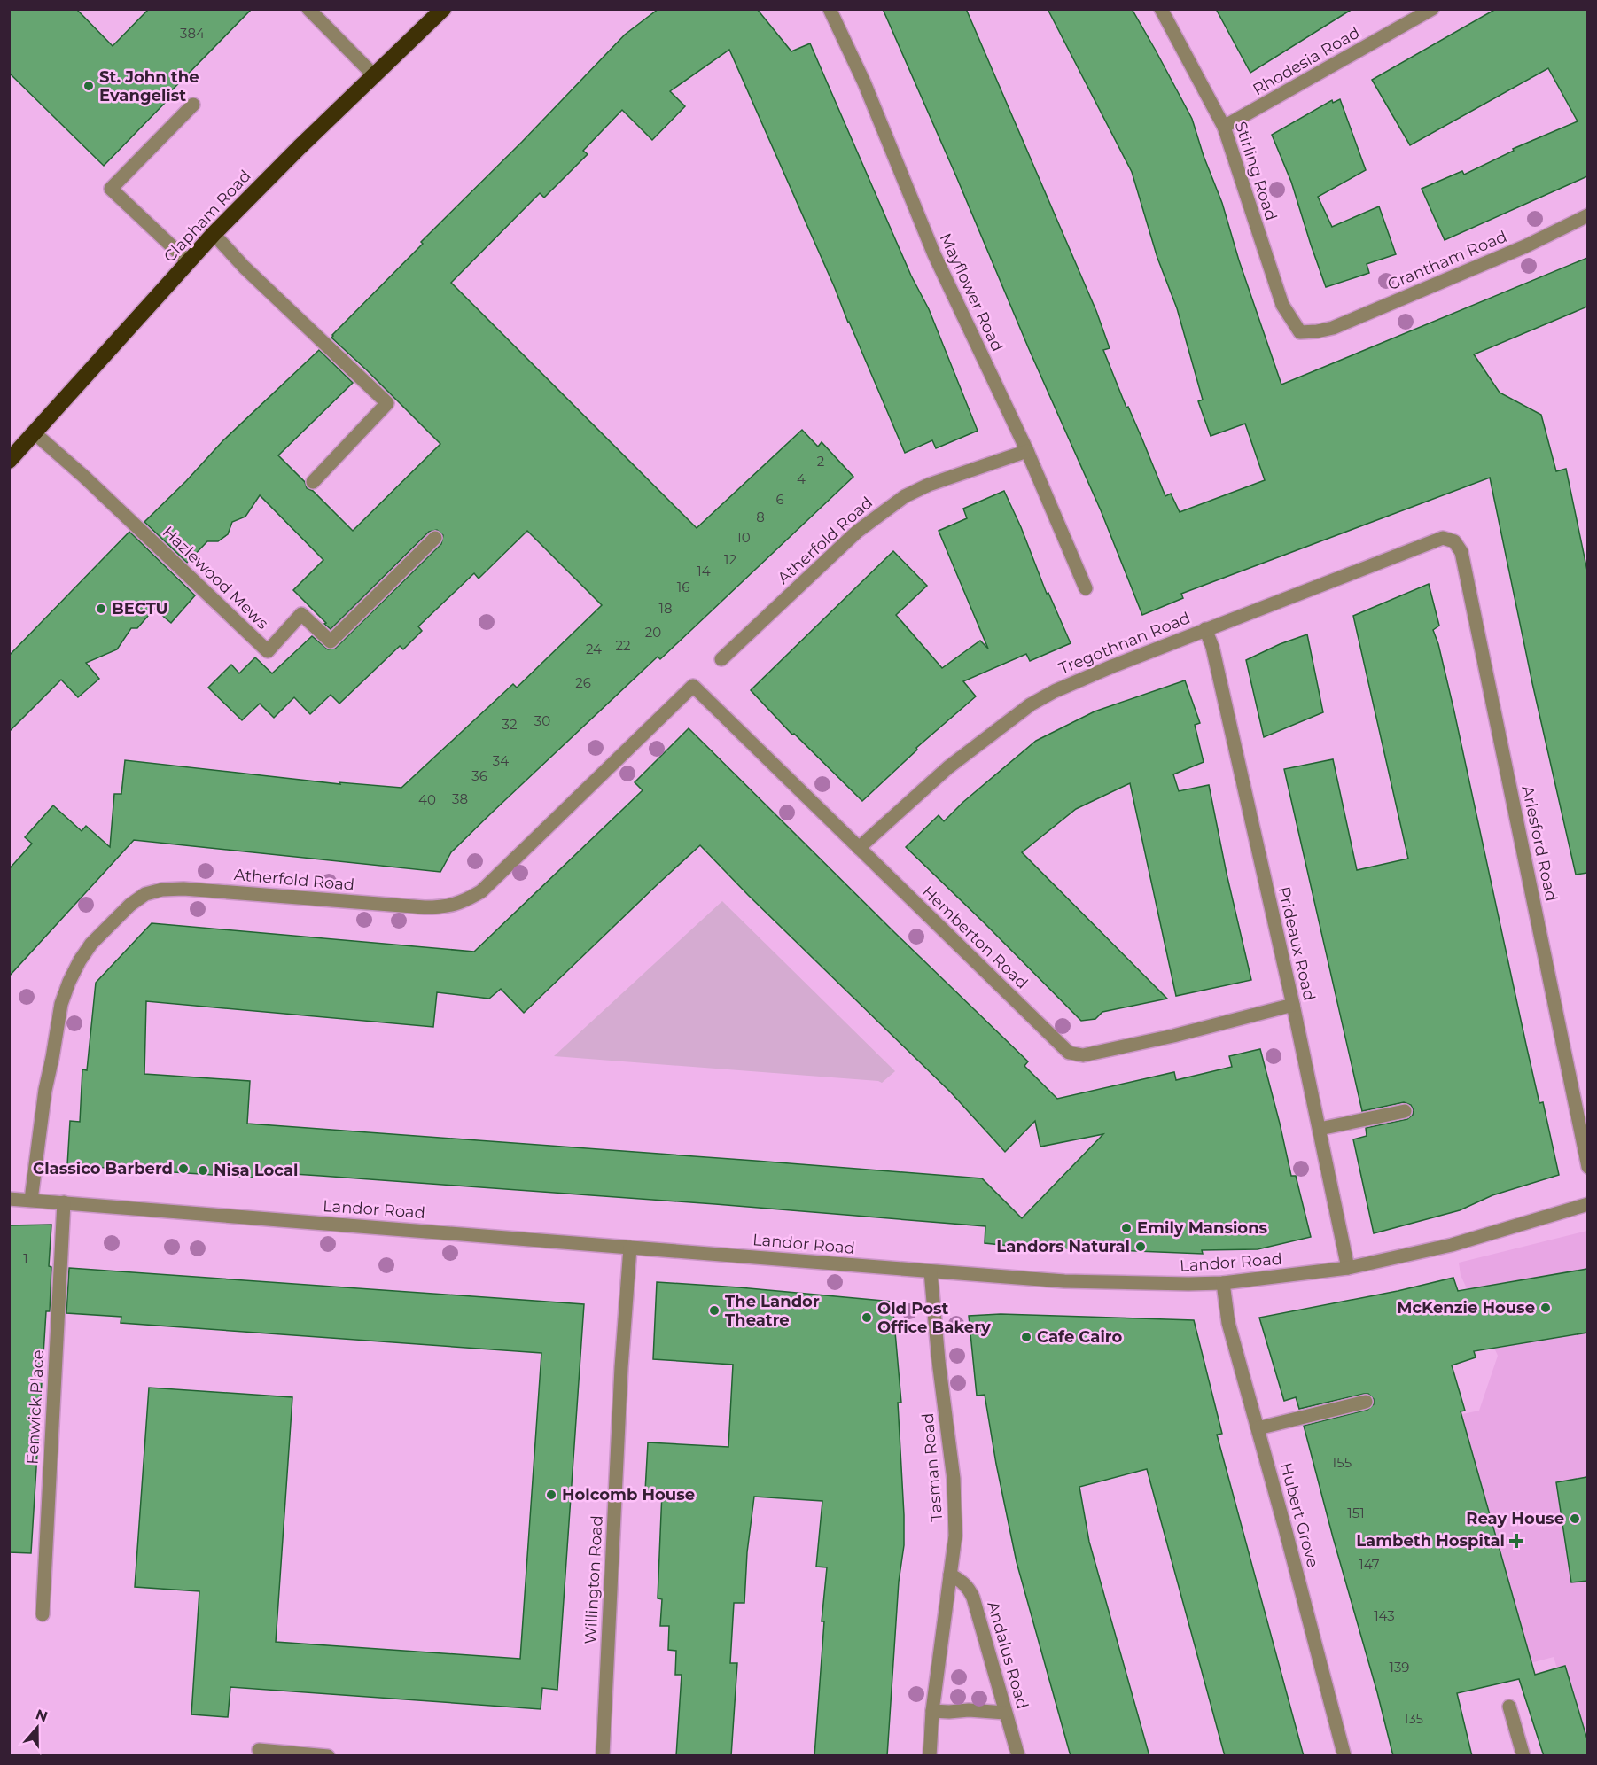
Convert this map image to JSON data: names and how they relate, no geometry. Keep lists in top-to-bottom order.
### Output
{
  "streets": {
    "highway": ["Clapham Road"],
    "street": [
      "Rhodesia Road",
      "Stirling Road",
      "Grantham Road",
      "Mayflower Road",
      "Atherfold Road",
      "Hazlewood Mews",
      "Tregothnan Road",
      "Arlesford Road",
      "Hemberton Road",
      "Prideaux Road",
      "Landor Road",
      "Fenwick Place",
      "Tasman Road",
      "Hubert Grove",
      "Willington Road",
      "Andalus Road"
    ]
  },
  "crossings": [
    ["Rhodesia Road", "Stirling Road"],
    ["Stirling Road", "Grantham Road"],
    ["Clapham Road", "Hazlewood Mews"],
    ["Mayflower Road", "Atherfold Road"],
    ["Atherfold Road", "Hemberton Road"],
    ["Atherfold Road", "Landor Road"],
    ["Tregothnan Road", "Arlesford Road"],
    ["Tregothnan Road", "Hemberton Road"],
    ["Tregothnan Road", "Prideaux Road"],
    ["Hemberton Road", "Prideaux Road"],
    ["Prideaux Road", "Landor Road"],
    ["Landor Road", "Fenwick Place"],
    ["Landor Road", "Tasman Road"],
    ["Landor Road", "Hubert Grove"],
    ["Landor Road", "Willington Road"],
    ["Tasman Road", "Andalus Road"]
  ],
  "places": {
    "other": [
      "St. John the Evangelist",
      "BECTU",
      "Classico Barberd",
      "Nisa Local",
      "Emily Mansions",
      "Landors Natural",
      "McKenzie House",
      "The Landor Theatre",
      "Old Post Office Bakery",
      "Cafe Cairo",
      "Holcomb House",
      "Reay House"
    ],
    "health": ["Lambeth Hospital"]
  },
  "house_numbers": [
    "384",
    "2",
    "4",
    "6",
    "8",
    "10",
    "12",
    "14",
    "16",
    "18",
    "20",
    "22",
    "24",
    "26",
    "30",
    "32",
    "34",
    "36",
    "38",
    "40",
    "1",
    "155",
    "151",
    "147",
    "143",
    "139",
    "135"
  ],
  "north": "top"
}
